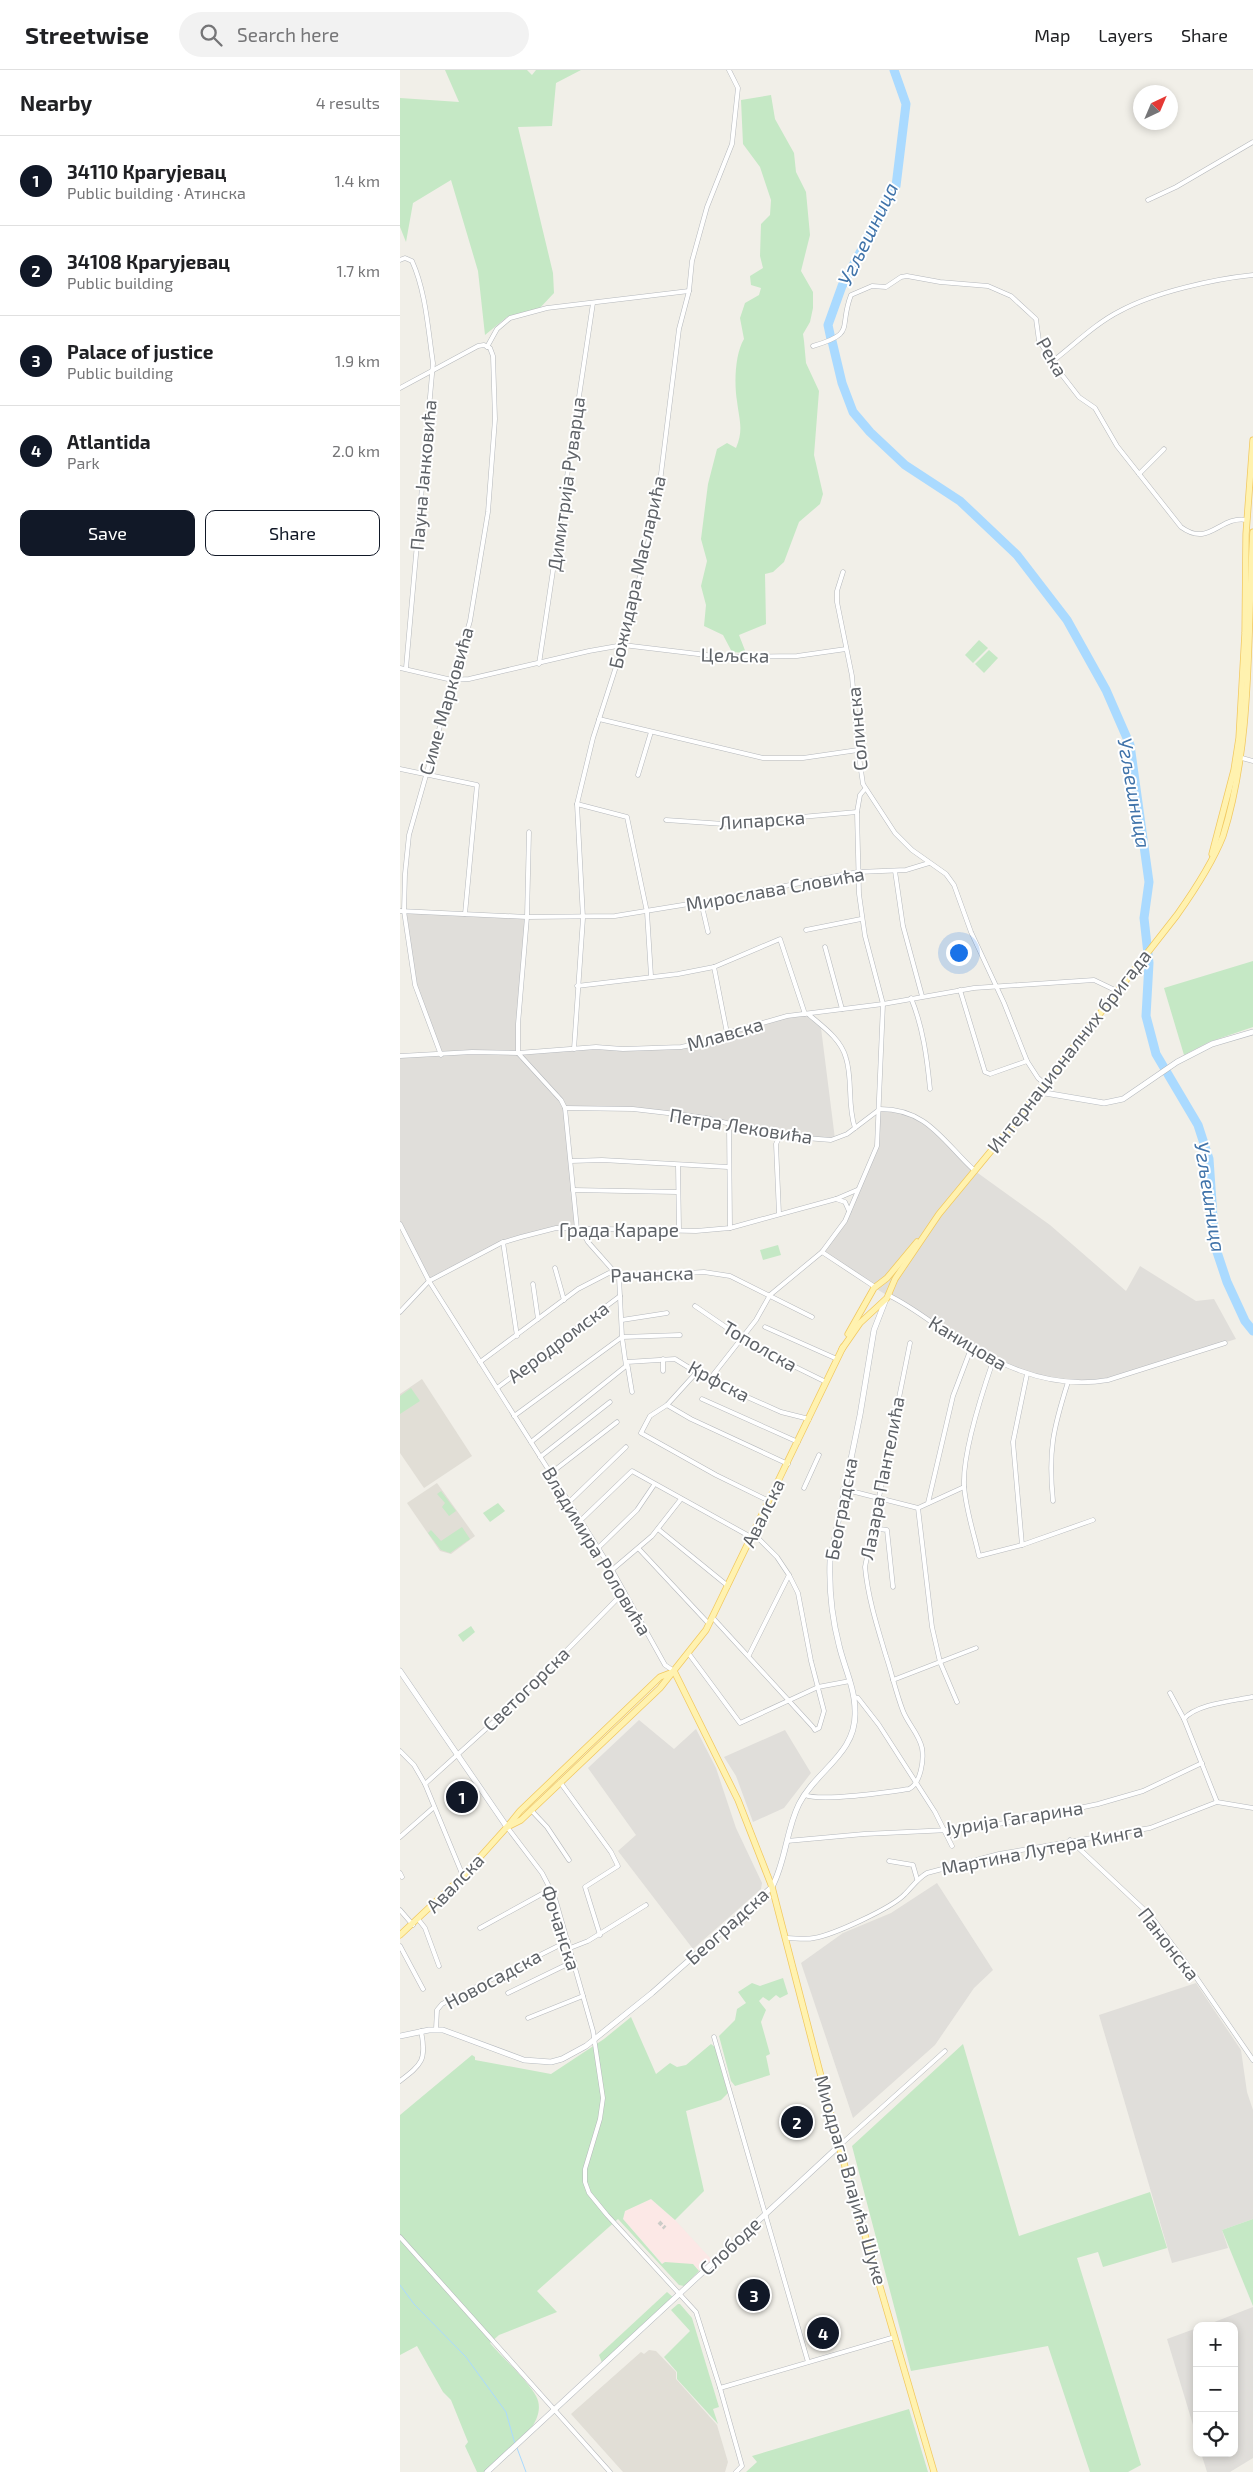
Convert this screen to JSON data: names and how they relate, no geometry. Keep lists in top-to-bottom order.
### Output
{
  "streets": {
    "main road": [
      "Интернационалних бригада",
      "Авалска",
      "Владимира Роловића",
      "Миодрага Влајића Шуке"
    ],
    "street": [
      "Река",
      "Пауна Јанковића",
      "Димитрија Руварца",
      "Божидара Масларића",
      "Цељска",
      "Симе Марковића",
      "Солинска",
      "Липарска",
      "Мирослава Словића",
      "Млавска",
      "Петра Лековића",
      "Града Караре",
      "Рачанска",
      "Аеродромска",
      "Каницова",
      "Тополска",
      "Крфска",
      "Лазара Пантелића",
      "Београдска",
      "Светогорска",
      "Јурија Гагарина",
      "Мартина Лутера Кинга",
      "Фочанска",
      "Панонска",
      "Новосадска",
      "Слободе"
    ]
  },
  "crossings": [
    ["Река", "Интернационалних бригада"],
    ["Пауна Јанковића", "Цељска"],
    ["Димитрија Руварца", "Цељска"],
    ["Божидара Масларића", "Цељска"],
    ["Божидара Масларића", "Мирослава Словића"],
    ["Божидара Масларића", "Млавска"],
    ["Цељска", "Симе Марковића"],
    ["Цељска", "Солинска"],
    ["Симе Марковића", "Мирослава Словића"],
    ["Симе Марковића", "Млавска"],
    ["Солинска", "Млавска"],
    ["Солинска", "Интернационалних бригада"],
    ["Млавска", "Интернационалних бригада"],
    ["Интернационалних бригада", "Каницова"],
    ["Интернационалних бригада", "Београдска"],
    ["Интернационалних бригада", "Авалска"],
    ["Града Караре", "Владимира Роловића"],
    ["Рачанска", "Владимира Роловића"],
    ["Аеродромска", "Владимира Роловића"],
    ["Каницова", "Београдска"],
    ["Тополска", "Авалска"],
    ["Крфска", "Авалска"],
    ["Београдска", "Владимира Роловића"],
    ["Београдска", "Јурија Гагарина"],
    ["Београдска", "Фочанска"],
    ["Београдска", "Новосадска"],
    ["Београдска", "Миодрага Влајића Шуке"],
    ["Авалска", "Владимира Роловића"],
    ["Авалска", "Фочанска"],
    ["Владимира Роловића", "Светогорска"],
    ["Владимира Роловића", "Миодрага Влајића Шуке"],
    ["Мартина Лутера Кинга", "Панонска"],
    ["Мартина Лутера Кинга", "Миодрага Влајића Шуке"],
    ["Фочанска", "Новосадска"],
    ["Фочанска", "Слободе"],
    ["Миодрага Влајића Шуке", "Слободе"]
  ],
  "water": ["Угљешница"],
  "north": "top right",
  "page": {
    "header": "Streetwise",
    "search": "Search here",
    "nav": ["Map", "Layers", "Share"],
    "heading": ["Nearby", "4 results"],
    "list": [
      {
        "mark": "1",
        "name": "34110 Крагујевац",
        "note": "Public building · Атинска",
        "value": "1.4 km"
      },
      {
        "mark": "2",
        "name": "34108 Крагујевац",
        "note": "Public building",
        "value": "1.7 km"
      },
      {
        "mark": "3",
        "name": "Palace of justice",
        "note": "Public building",
        "value": "1.9 km"
      },
      {
        "mark": "4",
        "name": "Atlantida",
        "note": "Park",
        "value": "2.0 km"
      }
    ],
    "buttons": ["Save", "Share"],
    "pins": [
      "1",
      "2",
      "3",
      "4"
    ],
    "map_buttons": ["+", "−"]
  }
}
